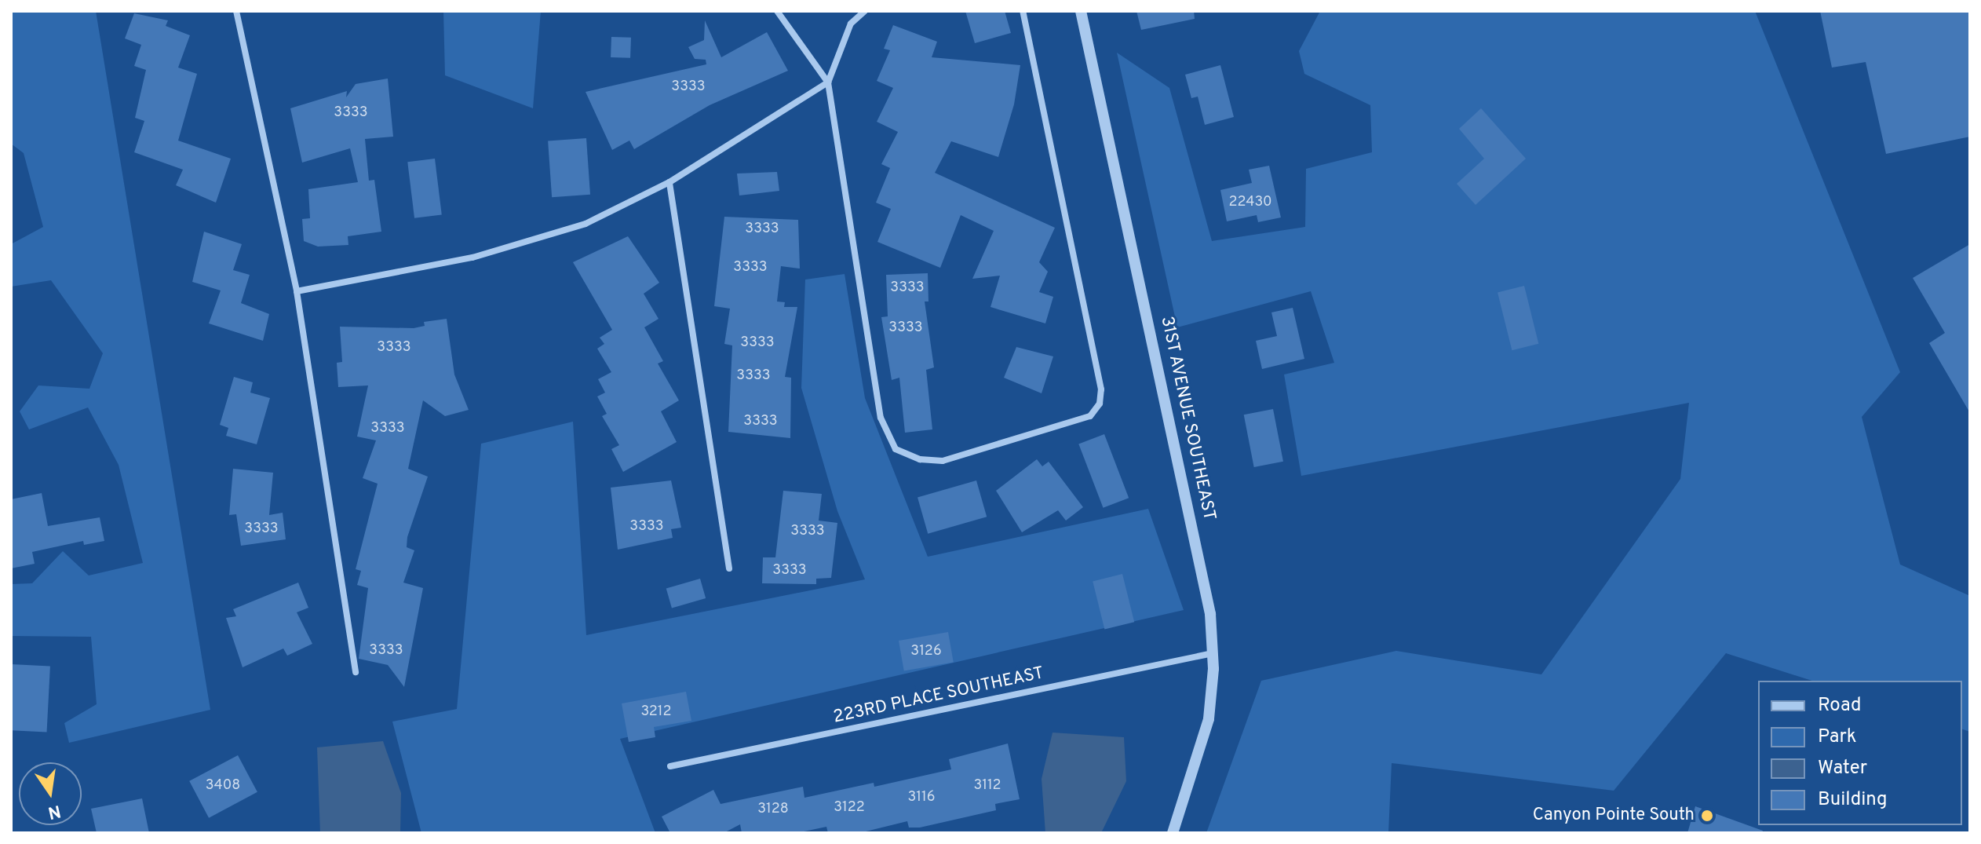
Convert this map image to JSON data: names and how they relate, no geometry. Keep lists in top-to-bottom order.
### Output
{
  "streets": {
    "street": ["31ST AVENUE SOUTHEAST", "223RD PLACE SOUTHEAST"]
  },
  "crossings": [
    ["31ST AVENUE SOUTHEAST", "223RD PLACE SOUTHEAST"]
  ],
  "places": ["Canyon Pointe South"],
  "house_numbers": [
    "3333",
    "3333",
    "22430",
    "3333",
    "3333",
    "3333",
    "3333",
    "3333",
    "3333",
    "3333",
    "3333",
    "3333",
    "3333",
    "3333",
    "3333",
    "3333",
    "3333",
    "3126",
    "3212",
    "3408",
    "3112",
    "3116",
    "3122",
    "3128"
  ],
  "legend": [
    "Road",
    "Park",
    "Water",
    "Building"
  ],
  "north": "bottom"
}
